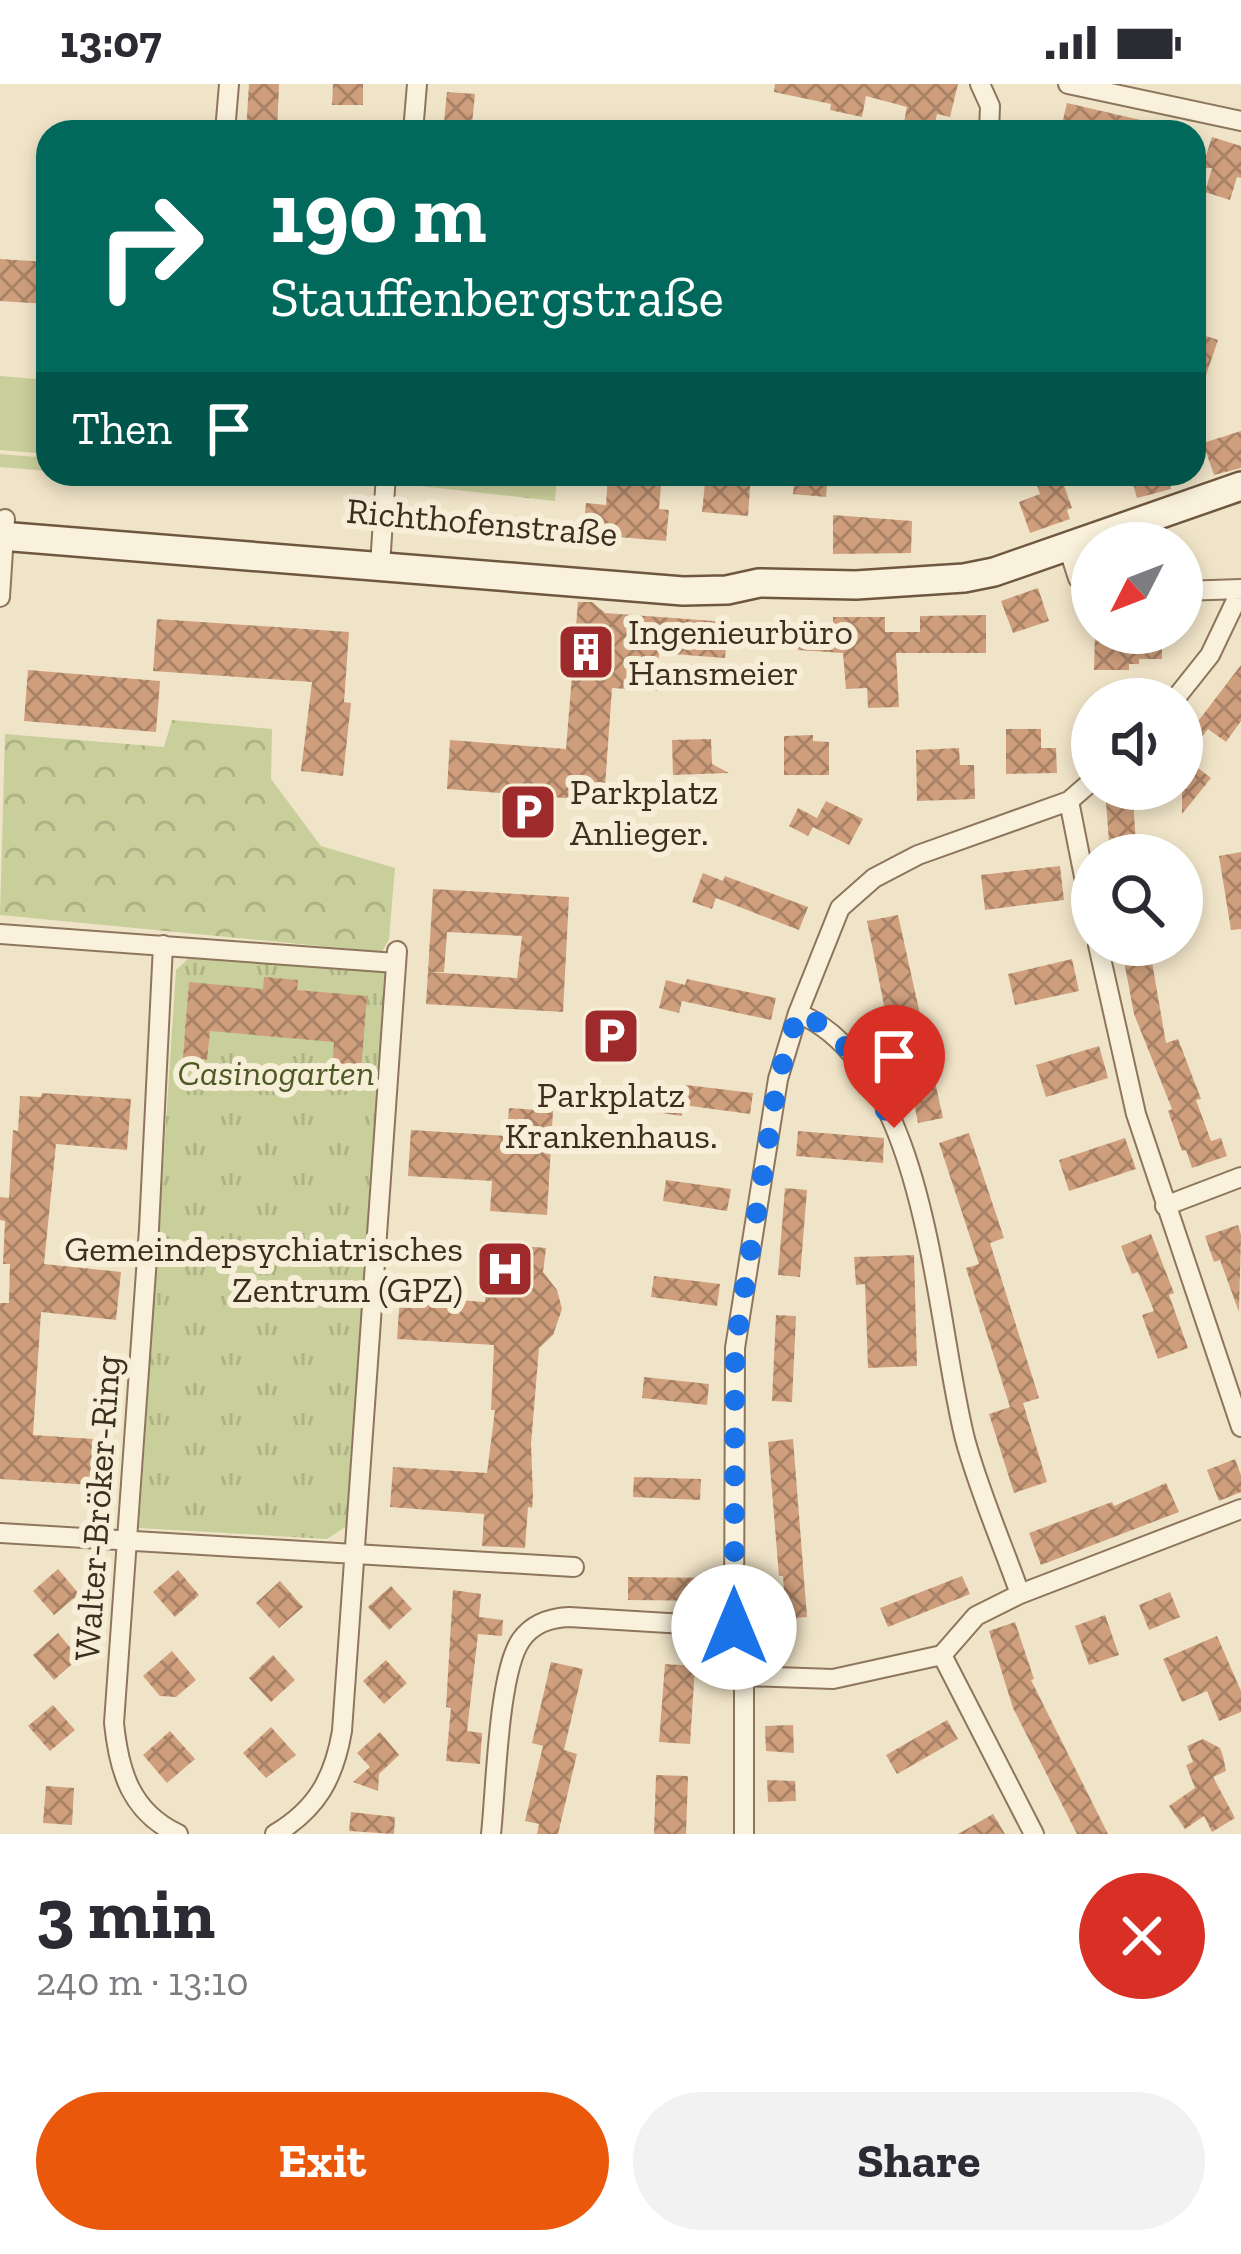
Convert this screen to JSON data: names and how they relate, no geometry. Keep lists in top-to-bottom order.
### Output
{
  "streets": {
    "street": ["Richthofenstraße", "Walter-Bröker-Ring"]
  },
  "parks": ["Casinogarten"],
  "places": {
    "building": ["Ingenieurbüro Hansmeier"],
    "parking": ["Parkplatz Anlieger.", "Parkplatz Krankenhaus."],
    "hospital": ["Gemeindepsychiatrisches Zentrum (GPZ)"]
  },
  "north": "bottom left",
  "page": {
    "status": "13:07",
    "turn": ["190 m", "Stauffenbergstraße"],
    "then": "Then",
    "heading": ["3 min", "240 m · 13:10"],
    "buttons": ["Exit", "Share"]
  }
}
